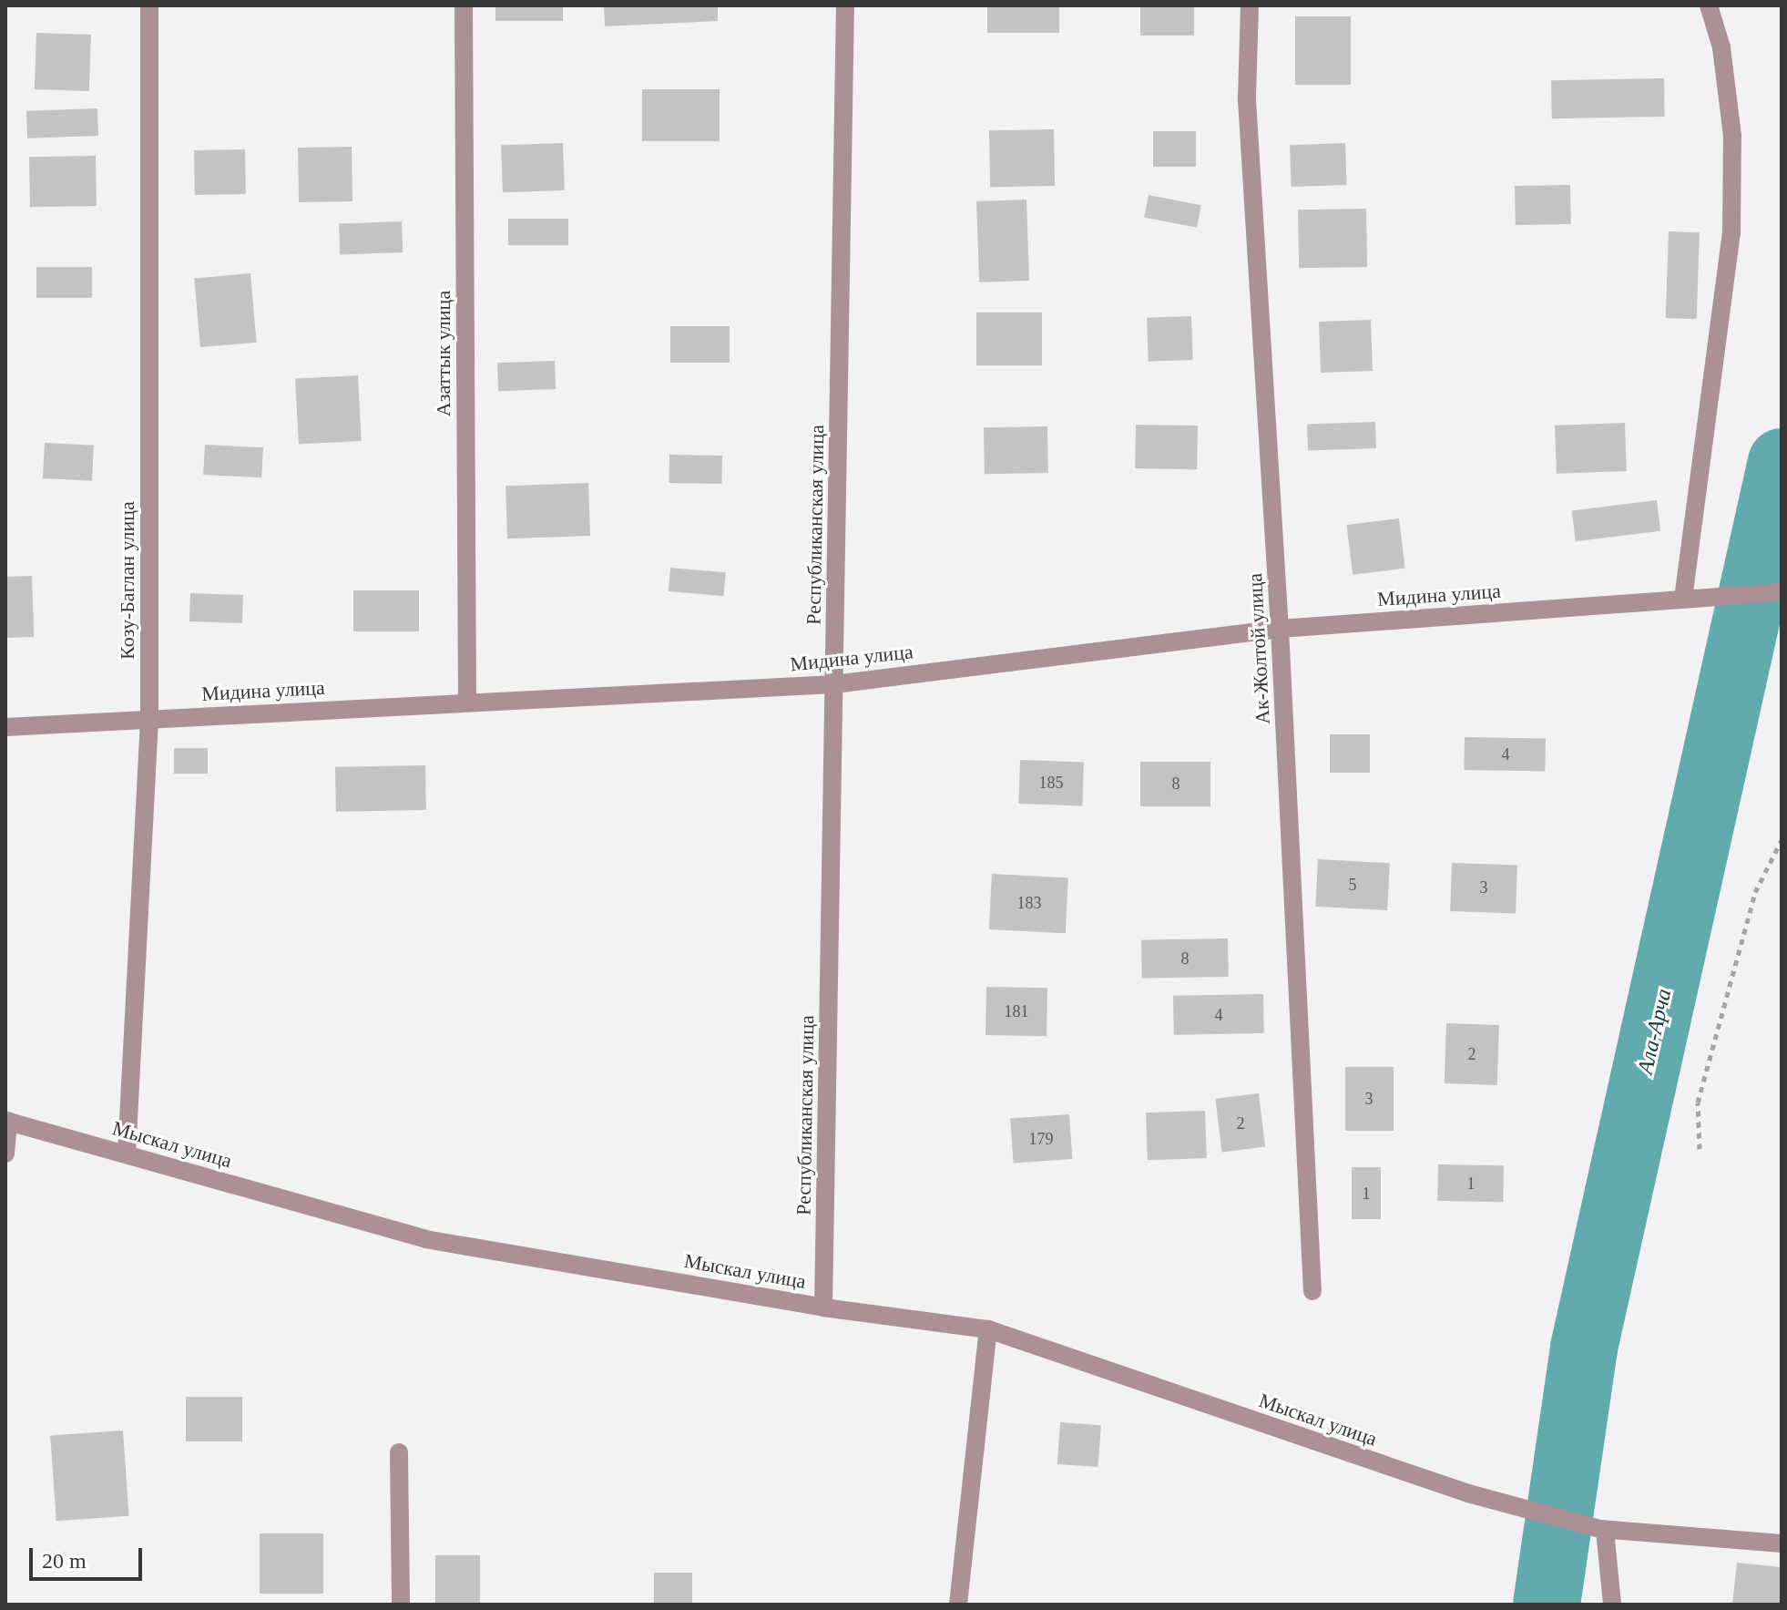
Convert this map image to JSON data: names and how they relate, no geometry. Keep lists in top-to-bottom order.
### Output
{
  "streets": {
    "street": [
      "Азаттык улица",
      "Республиканская улица",
      "Козу-Баглан улица",
      "Мидина улица",
      "Ак-Жолтой улица",
      "Мыскал улица"
    ]
  },
  "crossings": [
    ["Азаттык улица", "Мидина улица"],
    ["Республиканская улица", "Мидина улица"],
    ["Республиканская улица", "Мыскал улица"],
    ["Козу-Баглан улица", "Мидина улица"],
    ["Козу-Баглан улица", "Мыскал улица"],
    ["Мидина улица", "Ак-Жолтой улица"]
  ],
  "water": ["Ала-Арча"],
  "house_numbers": [
    "4",
    "185",
    "8",
    "5",
    "3",
    "183",
    "8",
    "181",
    "4",
    "2",
    "3",
    "2",
    "179",
    "1",
    "1"
  ],
  "scale_bar": "20 m"
}
